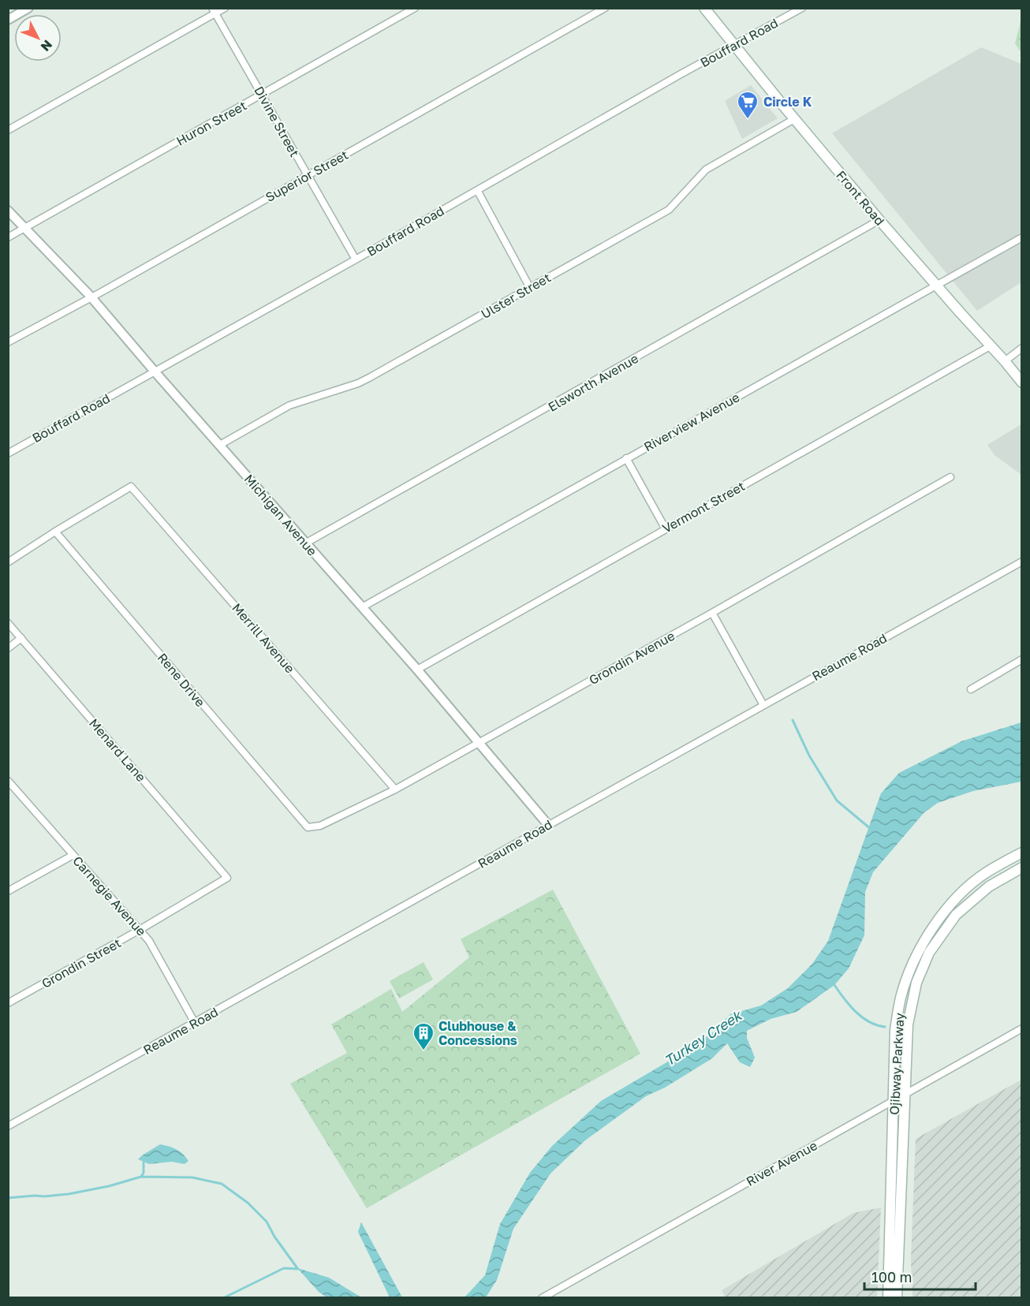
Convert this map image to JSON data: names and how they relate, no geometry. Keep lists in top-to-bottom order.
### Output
{
  "streets": {
    "main road": ["Front Road", "Ojibway Parkway"],
    "street": [
      "Bouffard Road",
      "Divine Street",
      "Huron Street",
      "Superior Street",
      "Ulster Street",
      "Elsworth Avenue",
      "Riverview Avenue",
      "Vermont Street",
      "Michigan Avenue",
      "Merrill Avenue",
      "Reaume Road",
      "Grondin Avenue",
      "Rene Drive",
      "Menard Lane",
      "Carnegie Avenue",
      "Grondin Street",
      "River Avenue"
    ]
  },
  "crossings": [
    ["Bouffard Road", "Divine Street"],
    ["Bouffard Road", "Front Road"],
    ["Bouffard Road", "Michigan Avenue"],
    ["Divine Street", "Huron Street"],
    ["Divine Street", "Superior Street"],
    ["Huron Street", "Michigan Avenue"],
    ["Superior Street", "Michigan Avenue"],
    ["Front Road", "Ulster Street"],
    ["Front Road", "Elsworth Avenue"],
    ["Front Road", "Riverview Avenue"],
    ["Front Road", "Vermont Street"],
    ["Ulster Street", "Michigan Avenue"],
    ["Elsworth Avenue", "Michigan Avenue"],
    ["Riverview Avenue", "Michigan Avenue"],
    ["Vermont Street", "Michigan Avenue"],
    ["Michigan Avenue", "Reaume Road"],
    ["Michigan Avenue", "Grondin Avenue"],
    ["Merrill Avenue", "Grondin Avenue"],
    ["Merrill Avenue", "Rene Drive"],
    ["Reaume Road", "Carnegie Avenue"],
    ["Grondin Avenue", "Rene Drive"],
    ["Menard Lane", "Grondin Street"],
    ["Carnegie Avenue", "Grondin Street"],
    ["Ojibway Parkway", "River Avenue"]
  ],
  "water": ["Turkey Creek"],
  "places": {
    "supermarket": ["Circle K"],
    "building": ["Clubhouse & Concessions"]
  },
  "scale_bar": "100 m",
  "north": "bottom right"
}
